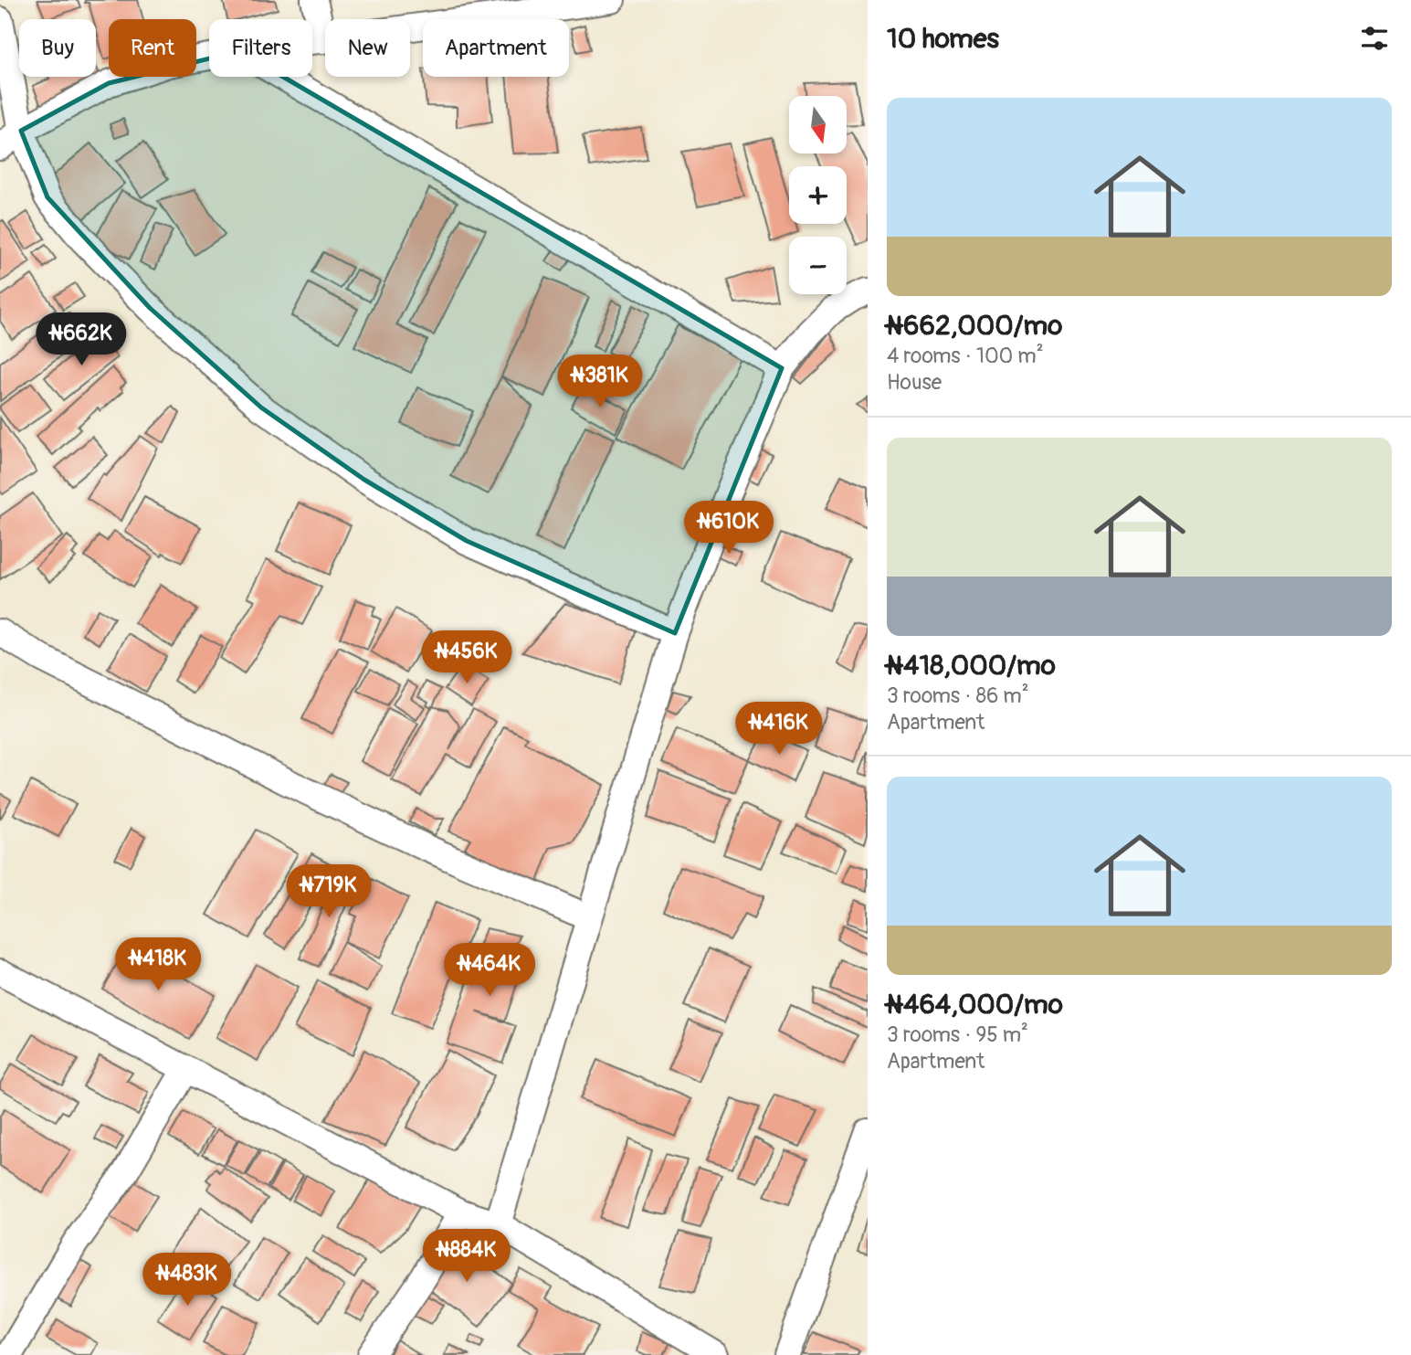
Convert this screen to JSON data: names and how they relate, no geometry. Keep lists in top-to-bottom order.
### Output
{
  "north": "bottom",
  "page": {
    "heading": "10 homes",
    "chip": [
      "Buy",
      "Rent",
      "Filters",
      "New",
      "Apartment"
    ],
    "list": [
      {
        "name": "₦662,000/mo",
        "note": "4 rooms · 100 m² · House"
      },
      {
        "name": "₦418,000/mo",
        "note": "3 rooms · 86 m² · Apartment"
      },
      {
        "name": "₦464,000/mo",
        "note": "3 rooms · 95 m² · Apartment"
      }
    ],
    "map_buttons": ["+", "−"],
    "price": [
      "₦662K",
      "₦381K",
      "₦610K",
      "₦456K",
      "₦416K",
      "₦719K",
      "₦418K",
      "₦464K",
      "₦884K",
      "₦483K"
    ]
  }
}
